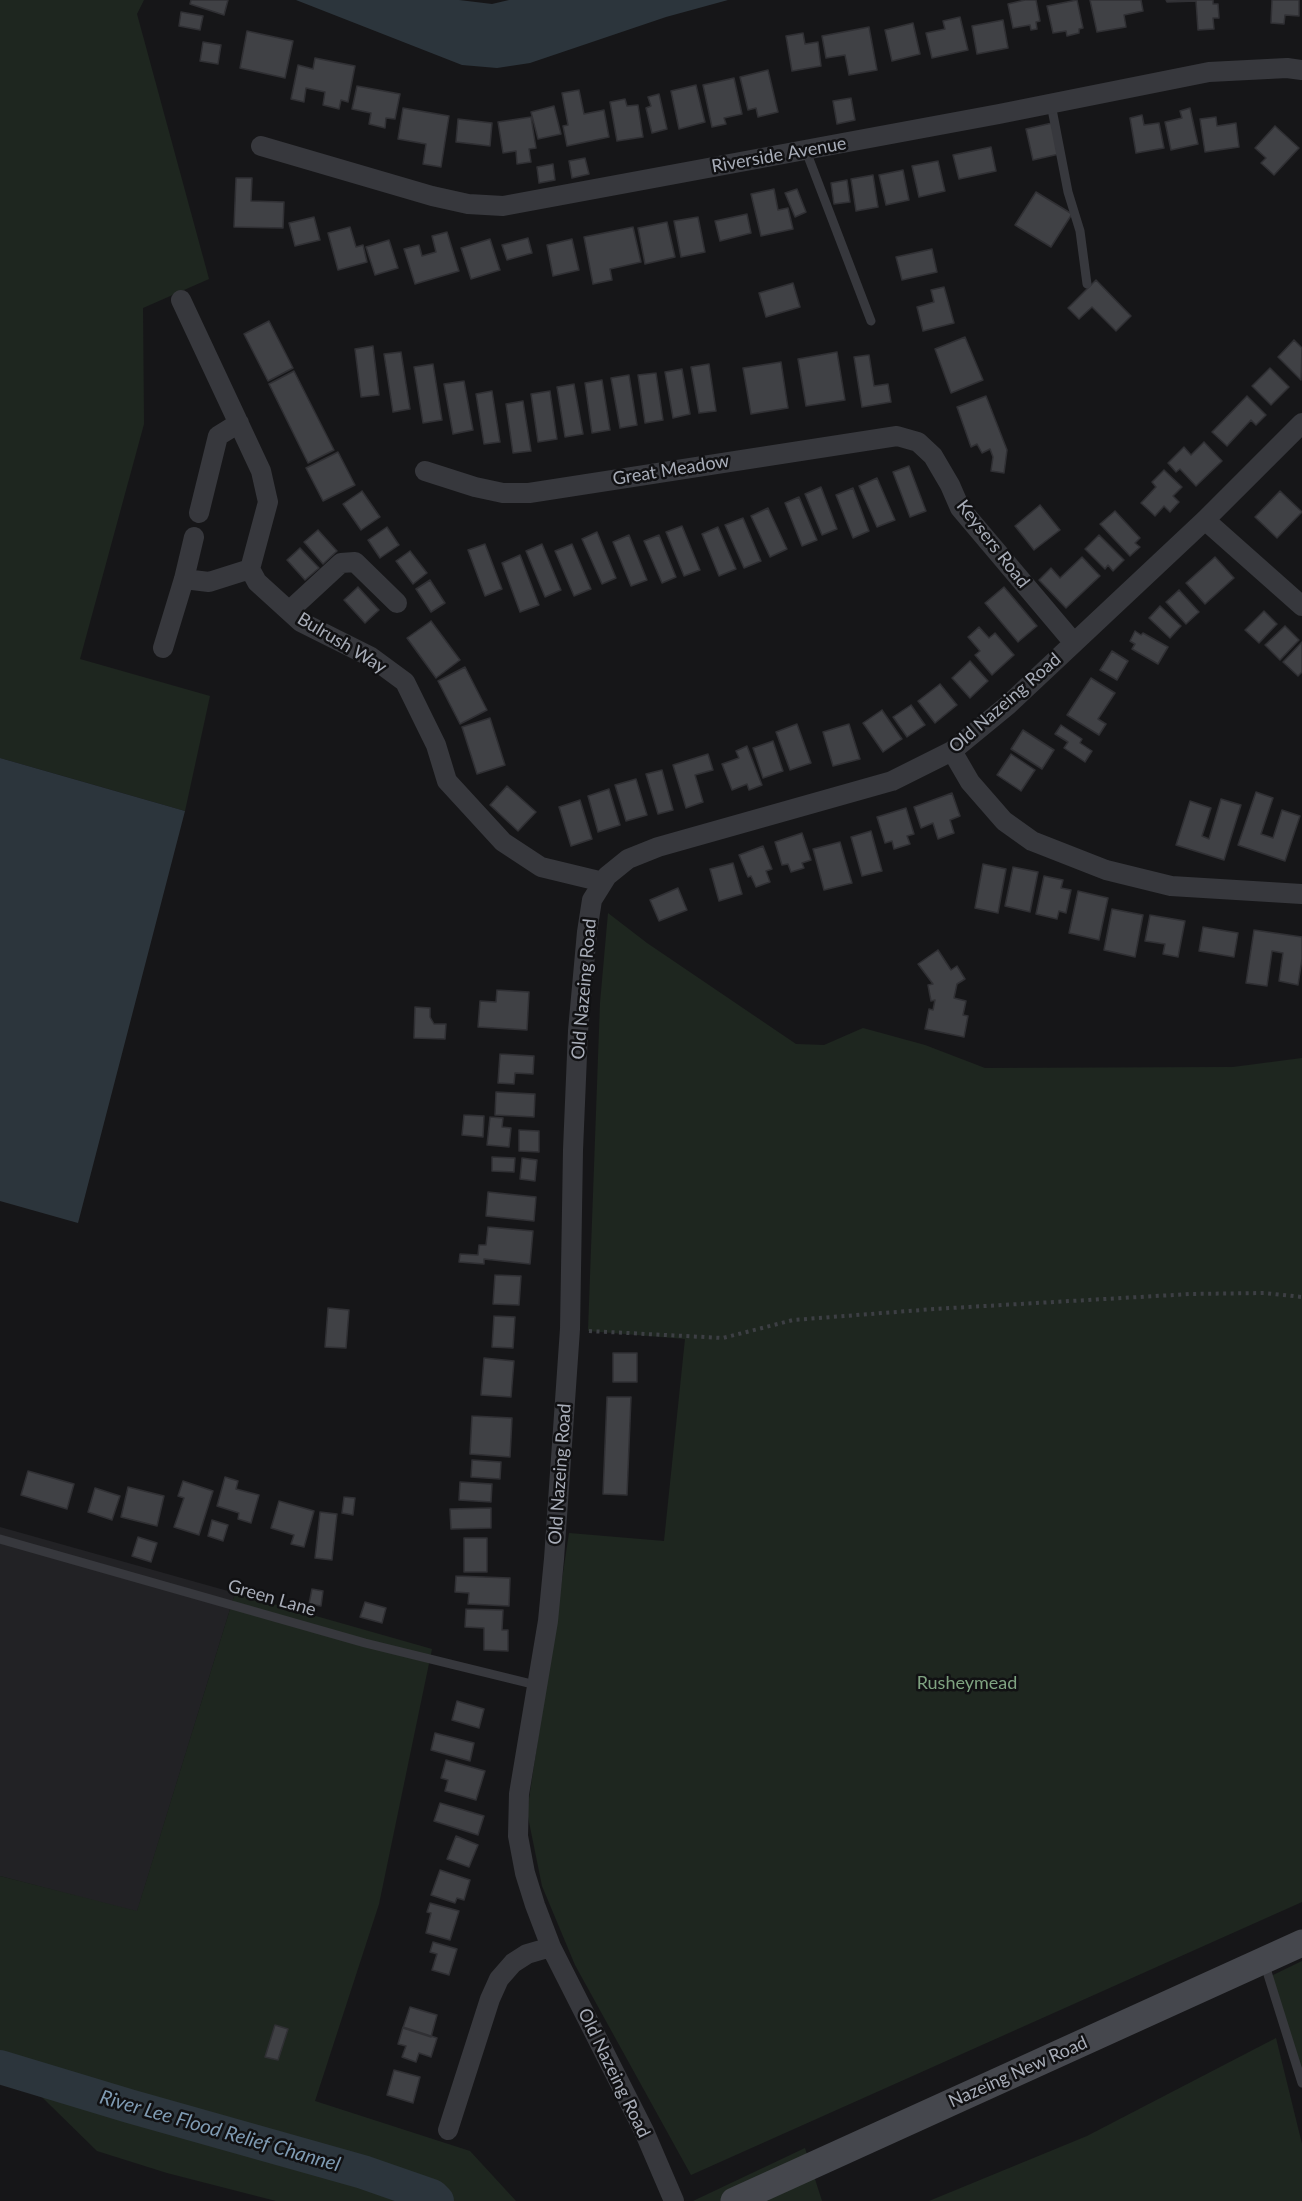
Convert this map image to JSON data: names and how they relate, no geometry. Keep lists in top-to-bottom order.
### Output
{
  "streets": {
    "main road": ["Nazeing New Road"],
    "street": [
      "Riverside Avenue",
      "Great Meadow",
      "Keysers Road",
      "Bulrush Way",
      "Old Nazeing Road"
    ],
    "lane": ["Green Lane"]
  },
  "crossings": [
    ["Great Meadow", "Keysers Road"],
    ["Keysers Road", "Old Nazeing Road"],
    ["Bulrush Way", "Old Nazeing Road"],
    ["Old Nazeing Road", "Green Lane"]
  ],
  "water": ["River Lee Flood Relief Channel"],
  "parks": ["Rusheymead"]
}
